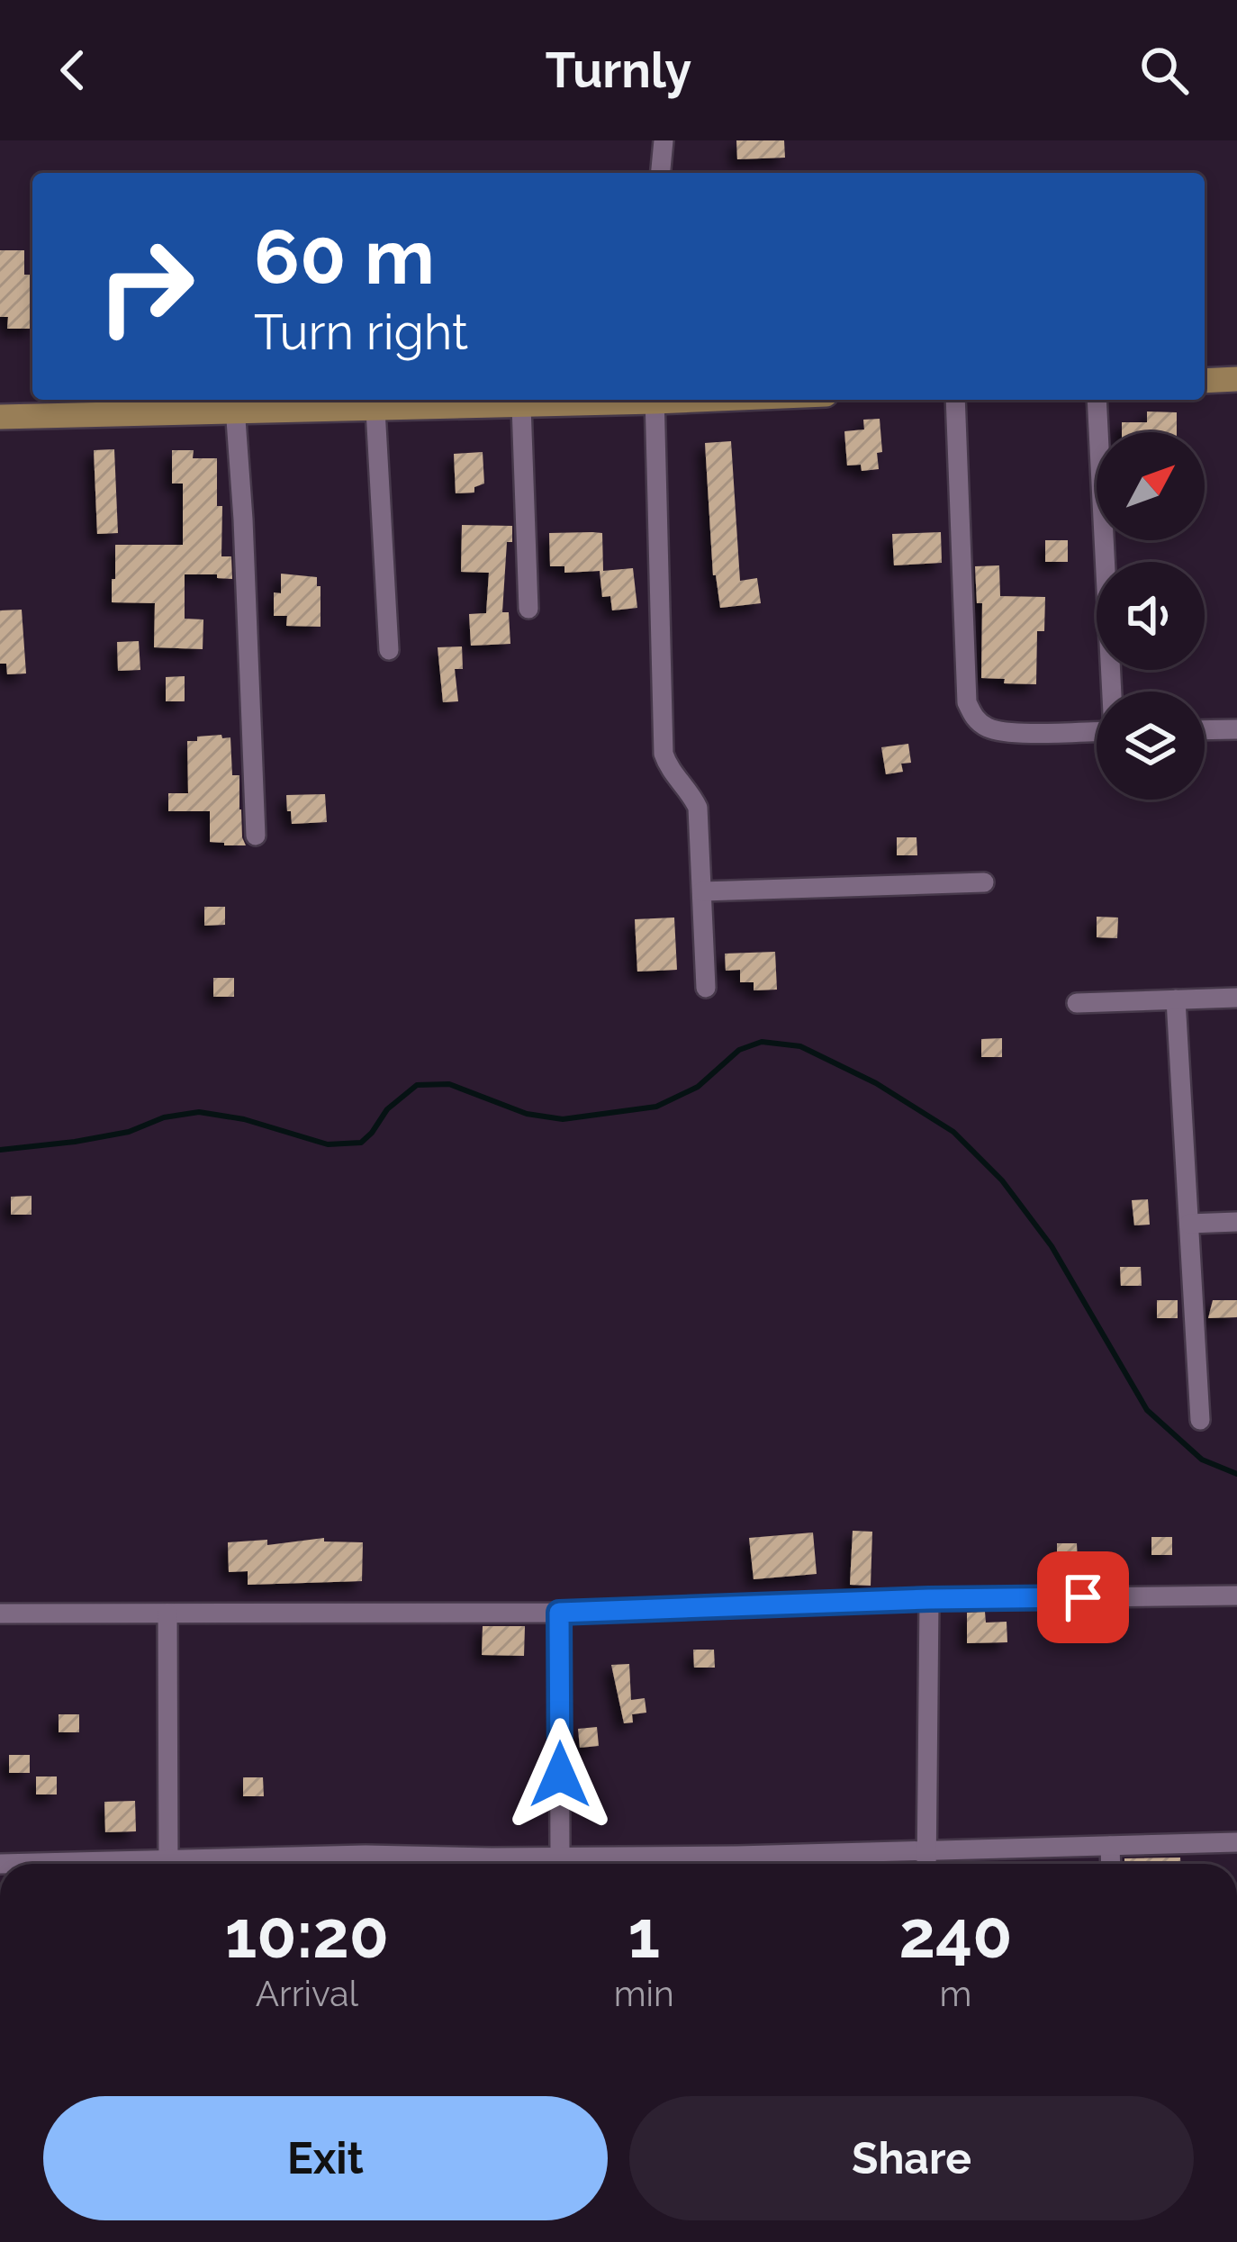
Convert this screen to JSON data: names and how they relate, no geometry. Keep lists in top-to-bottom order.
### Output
{
  "north": "top right",
  "page": {
    "header": "Turnly",
    "turn": ["60 m", "Turn right"],
    "eta": [
      "10:20",
      "Arrival",
      "1",
      "min",
      "240",
      "m"
    ],
    "buttons": ["Exit", "Share"]
  }
}
